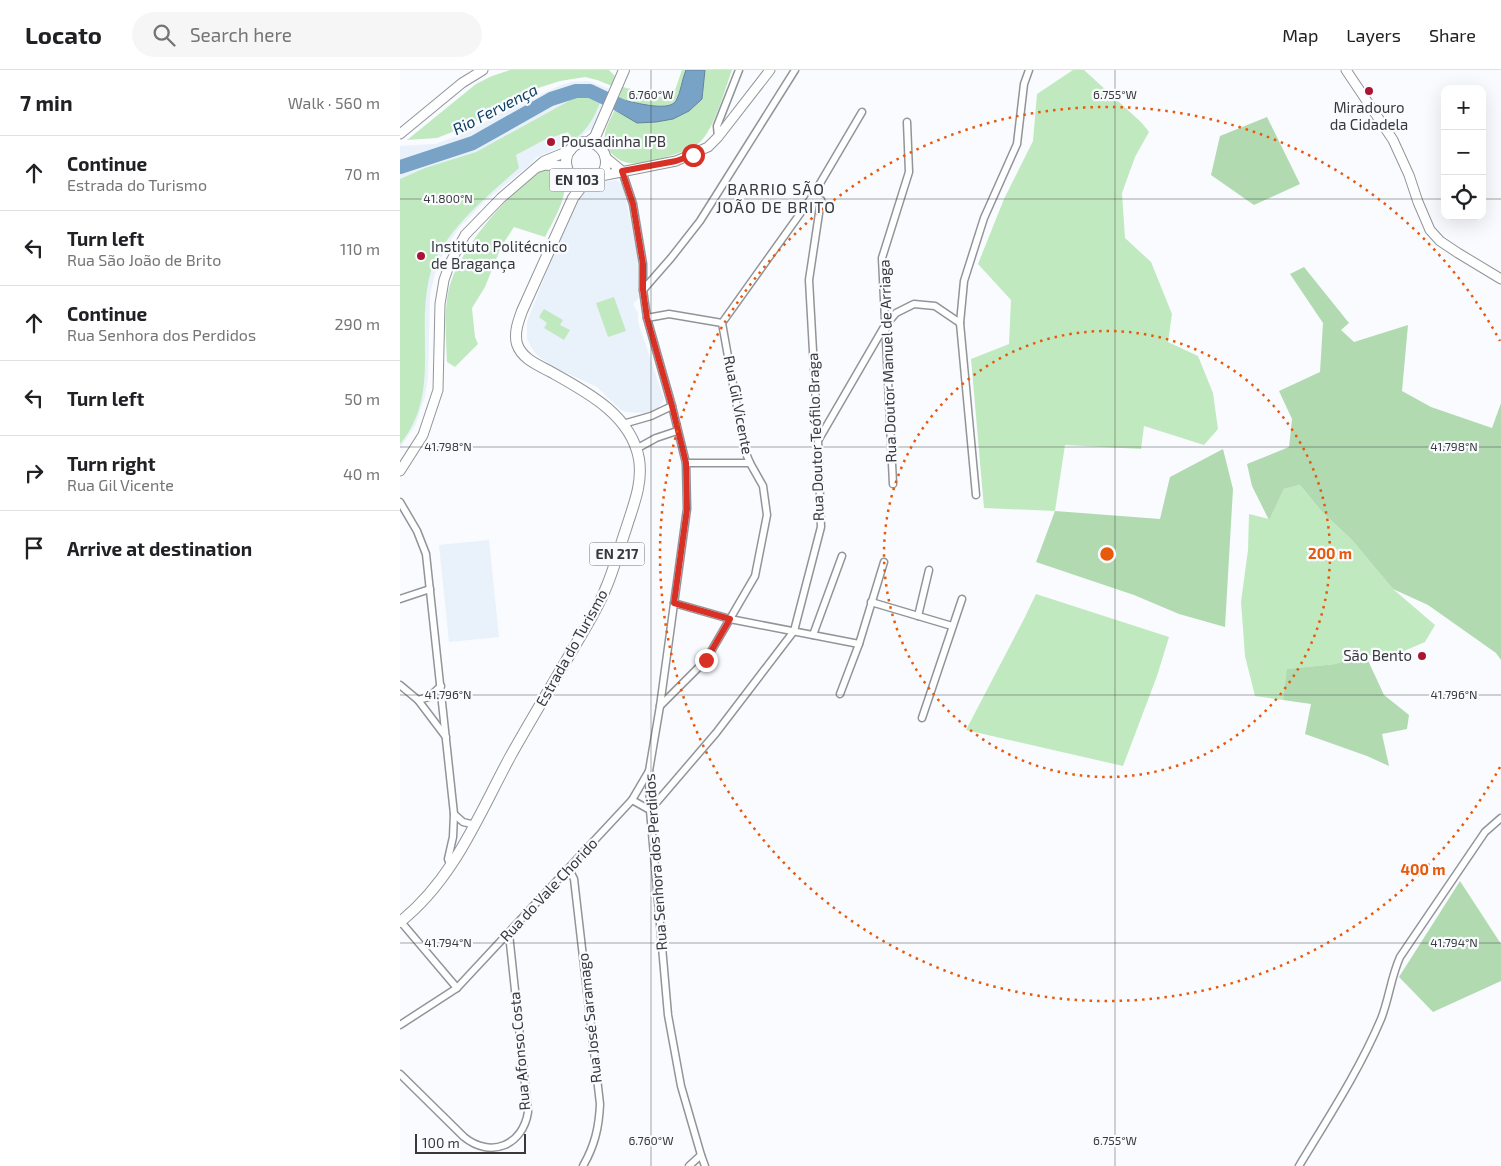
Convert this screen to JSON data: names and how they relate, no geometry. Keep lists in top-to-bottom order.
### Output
{
  "streets": {
    "main road": ["EN 103", "EN 217", "Estrada do Turismo"],
    "street": [
      "Rua Doutor Manuel de Arriaga",
      "Rua Gil Vicente",
      "Rua Doutor Teófilo Braga",
      "Rua Senhora dos Perdidos",
      "Rua do Vale Chorido",
      "Rua José Saramago",
      "Rua Afonso Costa"
    ]
  },
  "crossings": [
    ["EN 103", "Estrada do Turismo"],
    ["Rua Gil Vicente", "Rua Senhora dos Perdidos"],
    ["Rua Doutor Teófilo Braga", "Rua Senhora dos Perdidos"],
    ["Rua Senhora dos Perdidos", "Rua do Vale Chorido"],
    ["Rua do Vale Chorido", "Rua José Saramago"],
    ["Rua do Vale Chorido", "Rua Afonso Costa"]
  ],
  "districts": ["BARRIO SÃO JOÃO DE BRITO"],
  "water": ["Rio Fervença"],
  "places": [
    "Miradouro da Cidadela",
    "Pousadinha IPB",
    "Instituto Politécnico de Bragança",
    "São Bento"
  ],
  "scale_bar": "100 m",
  "page": {
    "header": "Locato",
    "search": "Search here",
    "nav": ["Map", "Layers", "Share"],
    "heading": ["7 min", "Walk · 560 m"],
    "map_buttons": ["+", "−"],
    "list": [
      ["Continue", "Estrada do Turismo", "70 m"],
      ["Turn left", "Rua São João de Brito", "110 m"],
      ["Continue", "Rua Senhora dos Perdidos", "290 m"],
      ["Turn left", "50 m"],
      ["Turn right", "Rua Gil Vicente", "40 m"],
      "Arrive at destination"
    ],
    "scale": "100 m"
  },
  "coordinates": [
    "6.760°W",
    "6.755°W",
    "41.800°N",
    "41.798°N",
    "41.796°N",
    "41.794°N"
  ],
  "rings": ["200 m", "400 m"]
}
